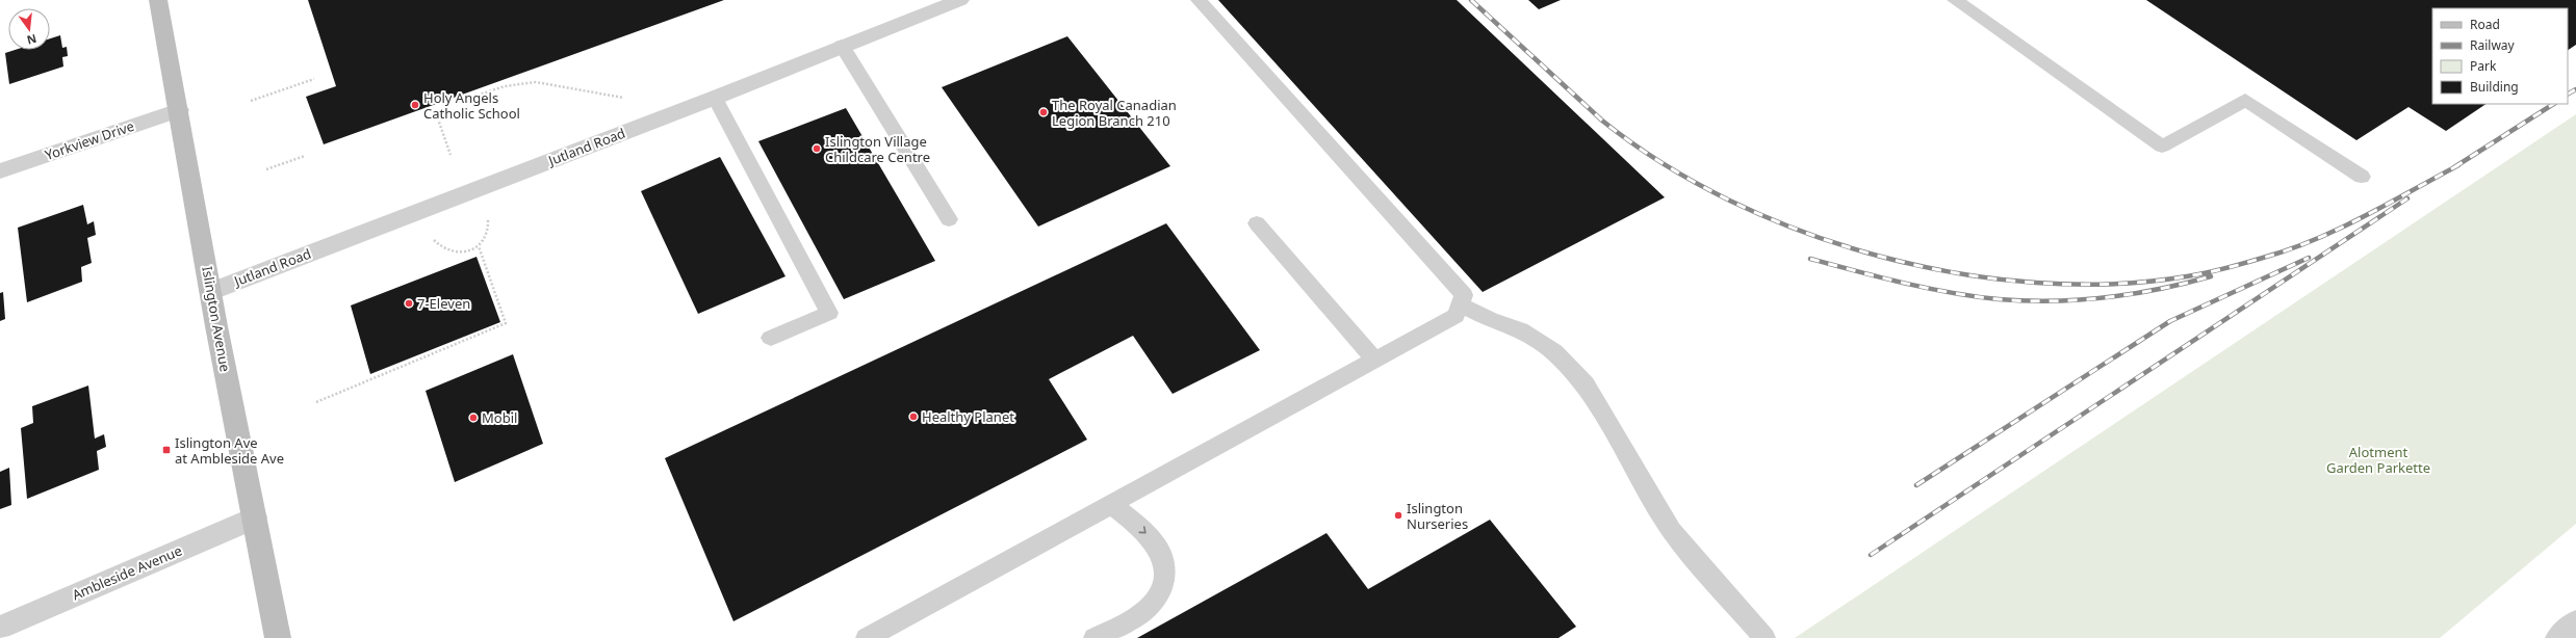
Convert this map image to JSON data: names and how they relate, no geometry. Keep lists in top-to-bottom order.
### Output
{
  "streets": {
    "main road": ["Islington Avenue"],
    "street": ["Yorkview Drive", "Jutland Road", "Ambleside Avenue"]
  },
  "crossings": [
    ["Yorkview Drive", "Islington Avenue"],
    ["Jutland Road", "Islington Avenue"],
    ["Islington Avenue", "Ambleside Avenue"]
  ],
  "parks": ["Alotment Garden Parkette"],
  "places": {
    "other": [
      "Holy Angels Catholic School",
      "The Royal Canadian Legion Branch 210",
      "Islington Village Childcare Centre",
      "7-Eleven",
      "Healthy Planet",
      "Mobil",
      "Islington Nurseries"
    ],
    "transit": ["Islington Ave at Ambleside Ave"]
  },
  "legend": [
    "Road",
    "Railway",
    "Park",
    "Building"
  ],
  "north": "bottom"
}
